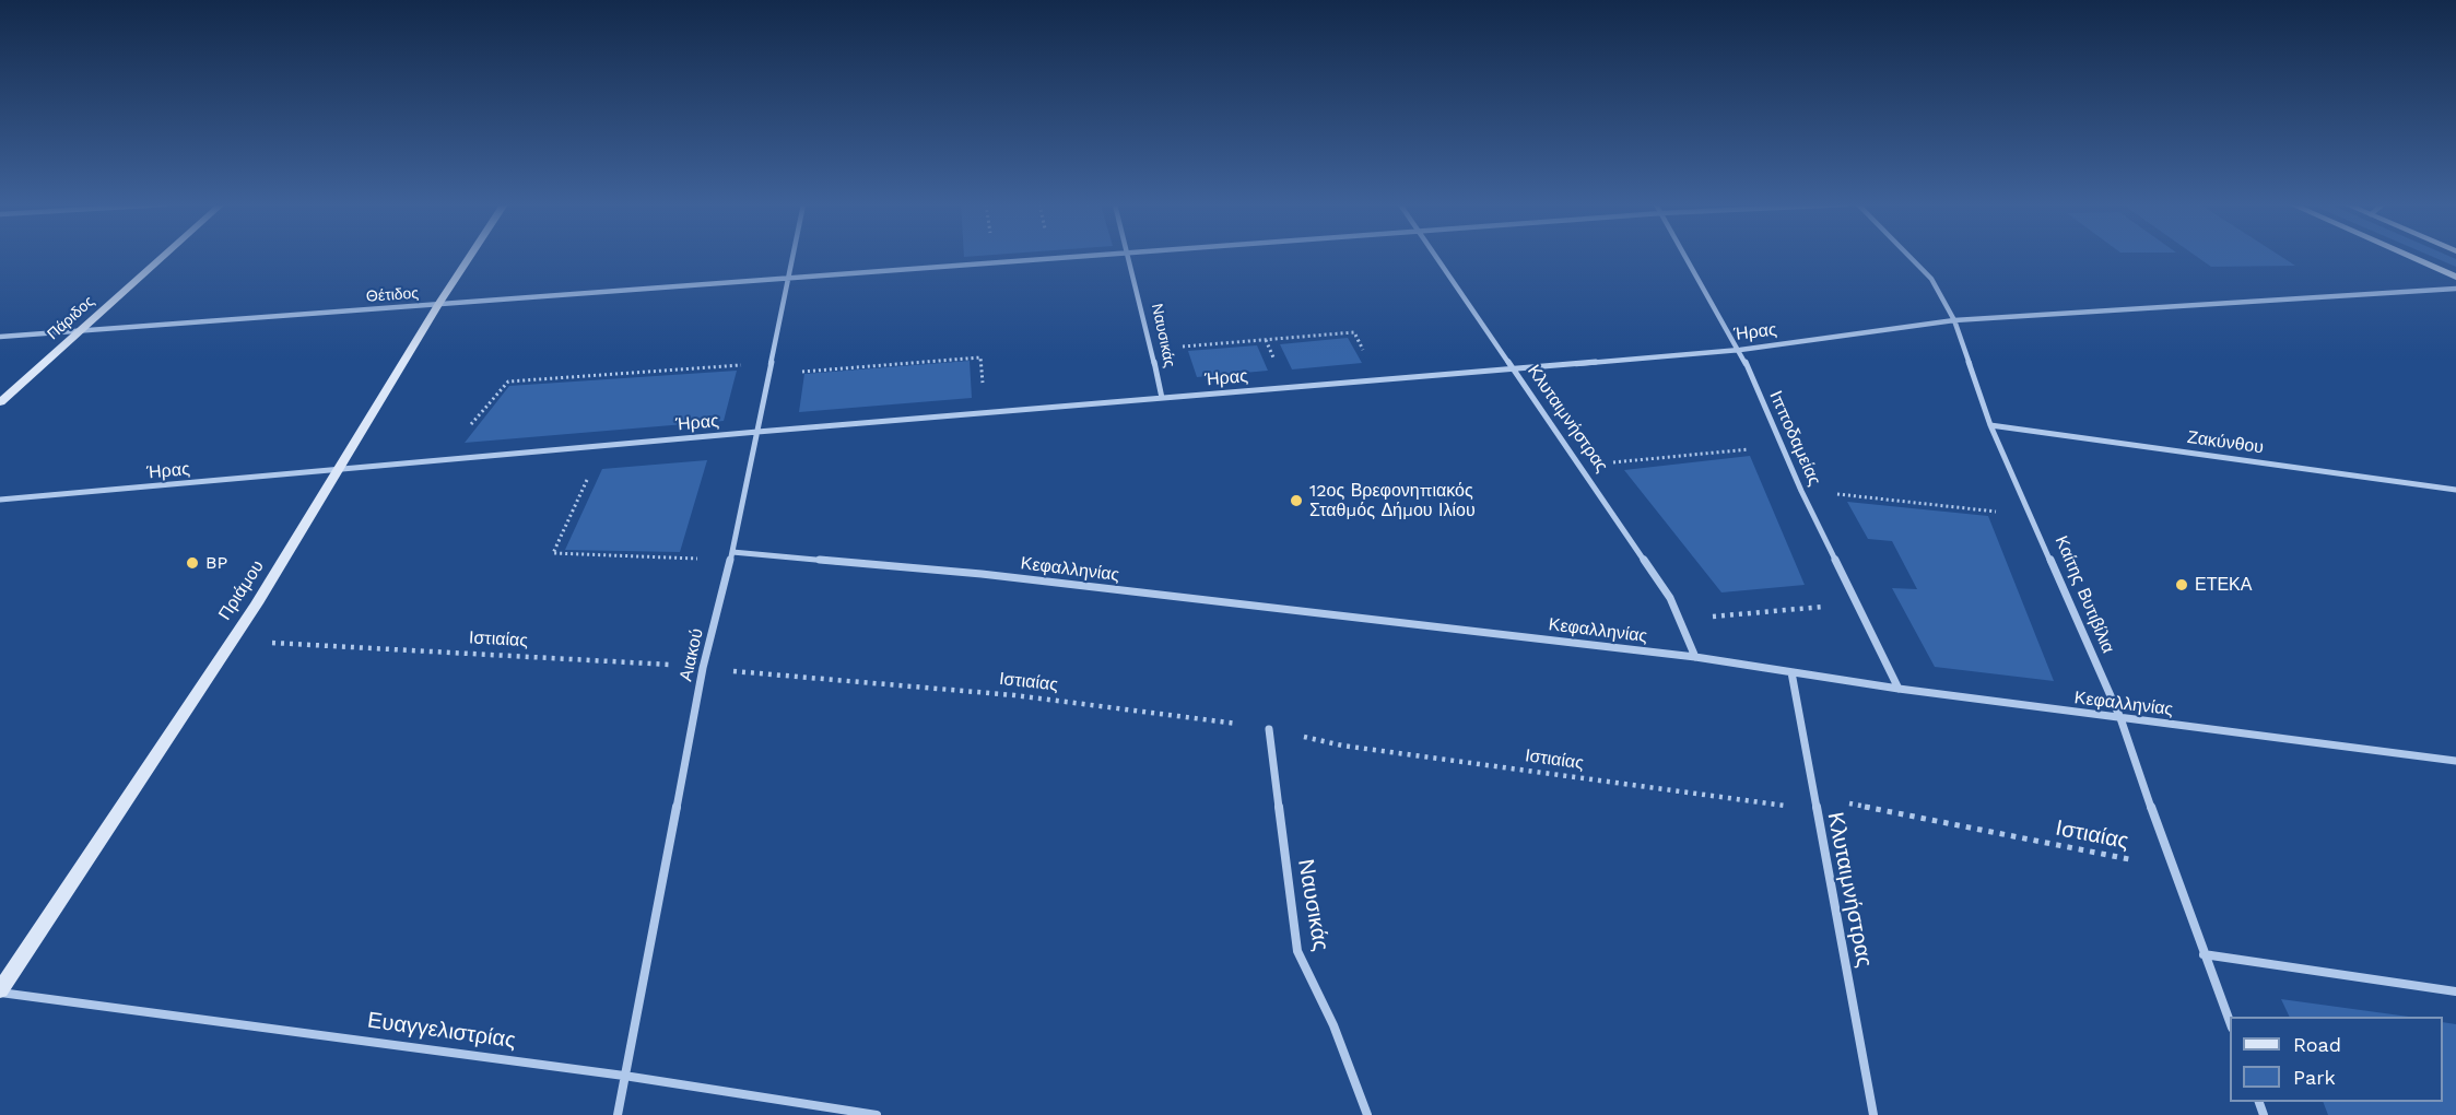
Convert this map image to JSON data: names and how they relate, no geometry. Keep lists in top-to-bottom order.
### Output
{
  "streets": {
    "street": [
      "Θέτιδος",
      "Πάριδος",
      "Ήρας",
      "Ναυσικάς",
      "Κλυταιμνήστρας",
      "Ιπποδαμείας",
      "Ζακύνθου",
      "Κεφαλληνίας",
      "Πριάμου",
      "Καίτης Βυτιβίλια",
      "Αιακού",
      "Ευαγγελιστρίας"
    ],
    "path": ["Ιστιαίας"]
  },
  "crossings": [
    ["Θέτιδος", "Πάριδος"],
    ["Θέτιδος", "Πριάμου"],
    ["Θέτιδος", "Αιακού"],
    ["Ήρας", "Ναυσικάς"],
    ["Ήρας", "Κλυταιμνήστρας"],
    ["Ήρας", "Ιπποδαμείας"],
    ["Ήρας", "Πριάμου"],
    ["Ήρας", "Καίτης Βυτιβίλια"],
    ["Ήρας", "Αιακού"],
    ["Ναυσικάς", "Ιστιαίας"],
    ["Κλυταιμνήστρας", "Κεφαλληνίας"],
    ["Κλυταιμνήστρας", "Ιστιαίας"],
    ["Ιπποδαμείας", "Κεφαλληνίας"],
    ["Ζακύνθου", "Καίτης Βυτιβίλια"],
    ["Κεφαλληνίας", "Καίτης Βυτιβίλια"],
    ["Κεφαλληνίας", "Αιακού"],
    ["Πριάμου", "Ιστιαίας"],
    ["Πριάμου", "Ευαγγελιστρίας"],
    ["Καίτης Βυτιβίλια", "Ιστιαίας"],
    ["Ιστιαίας", "Αιακού"],
    ["Αιακού", "Ευαγγελιστρίας"]
  ],
  "places": ["12ος Βρεφονηπιακός Σταθμός Δήμου Ιλίου", "BP", "ΕΤΕΚΑ"],
  "legend": ["Road", "Park"]
}
